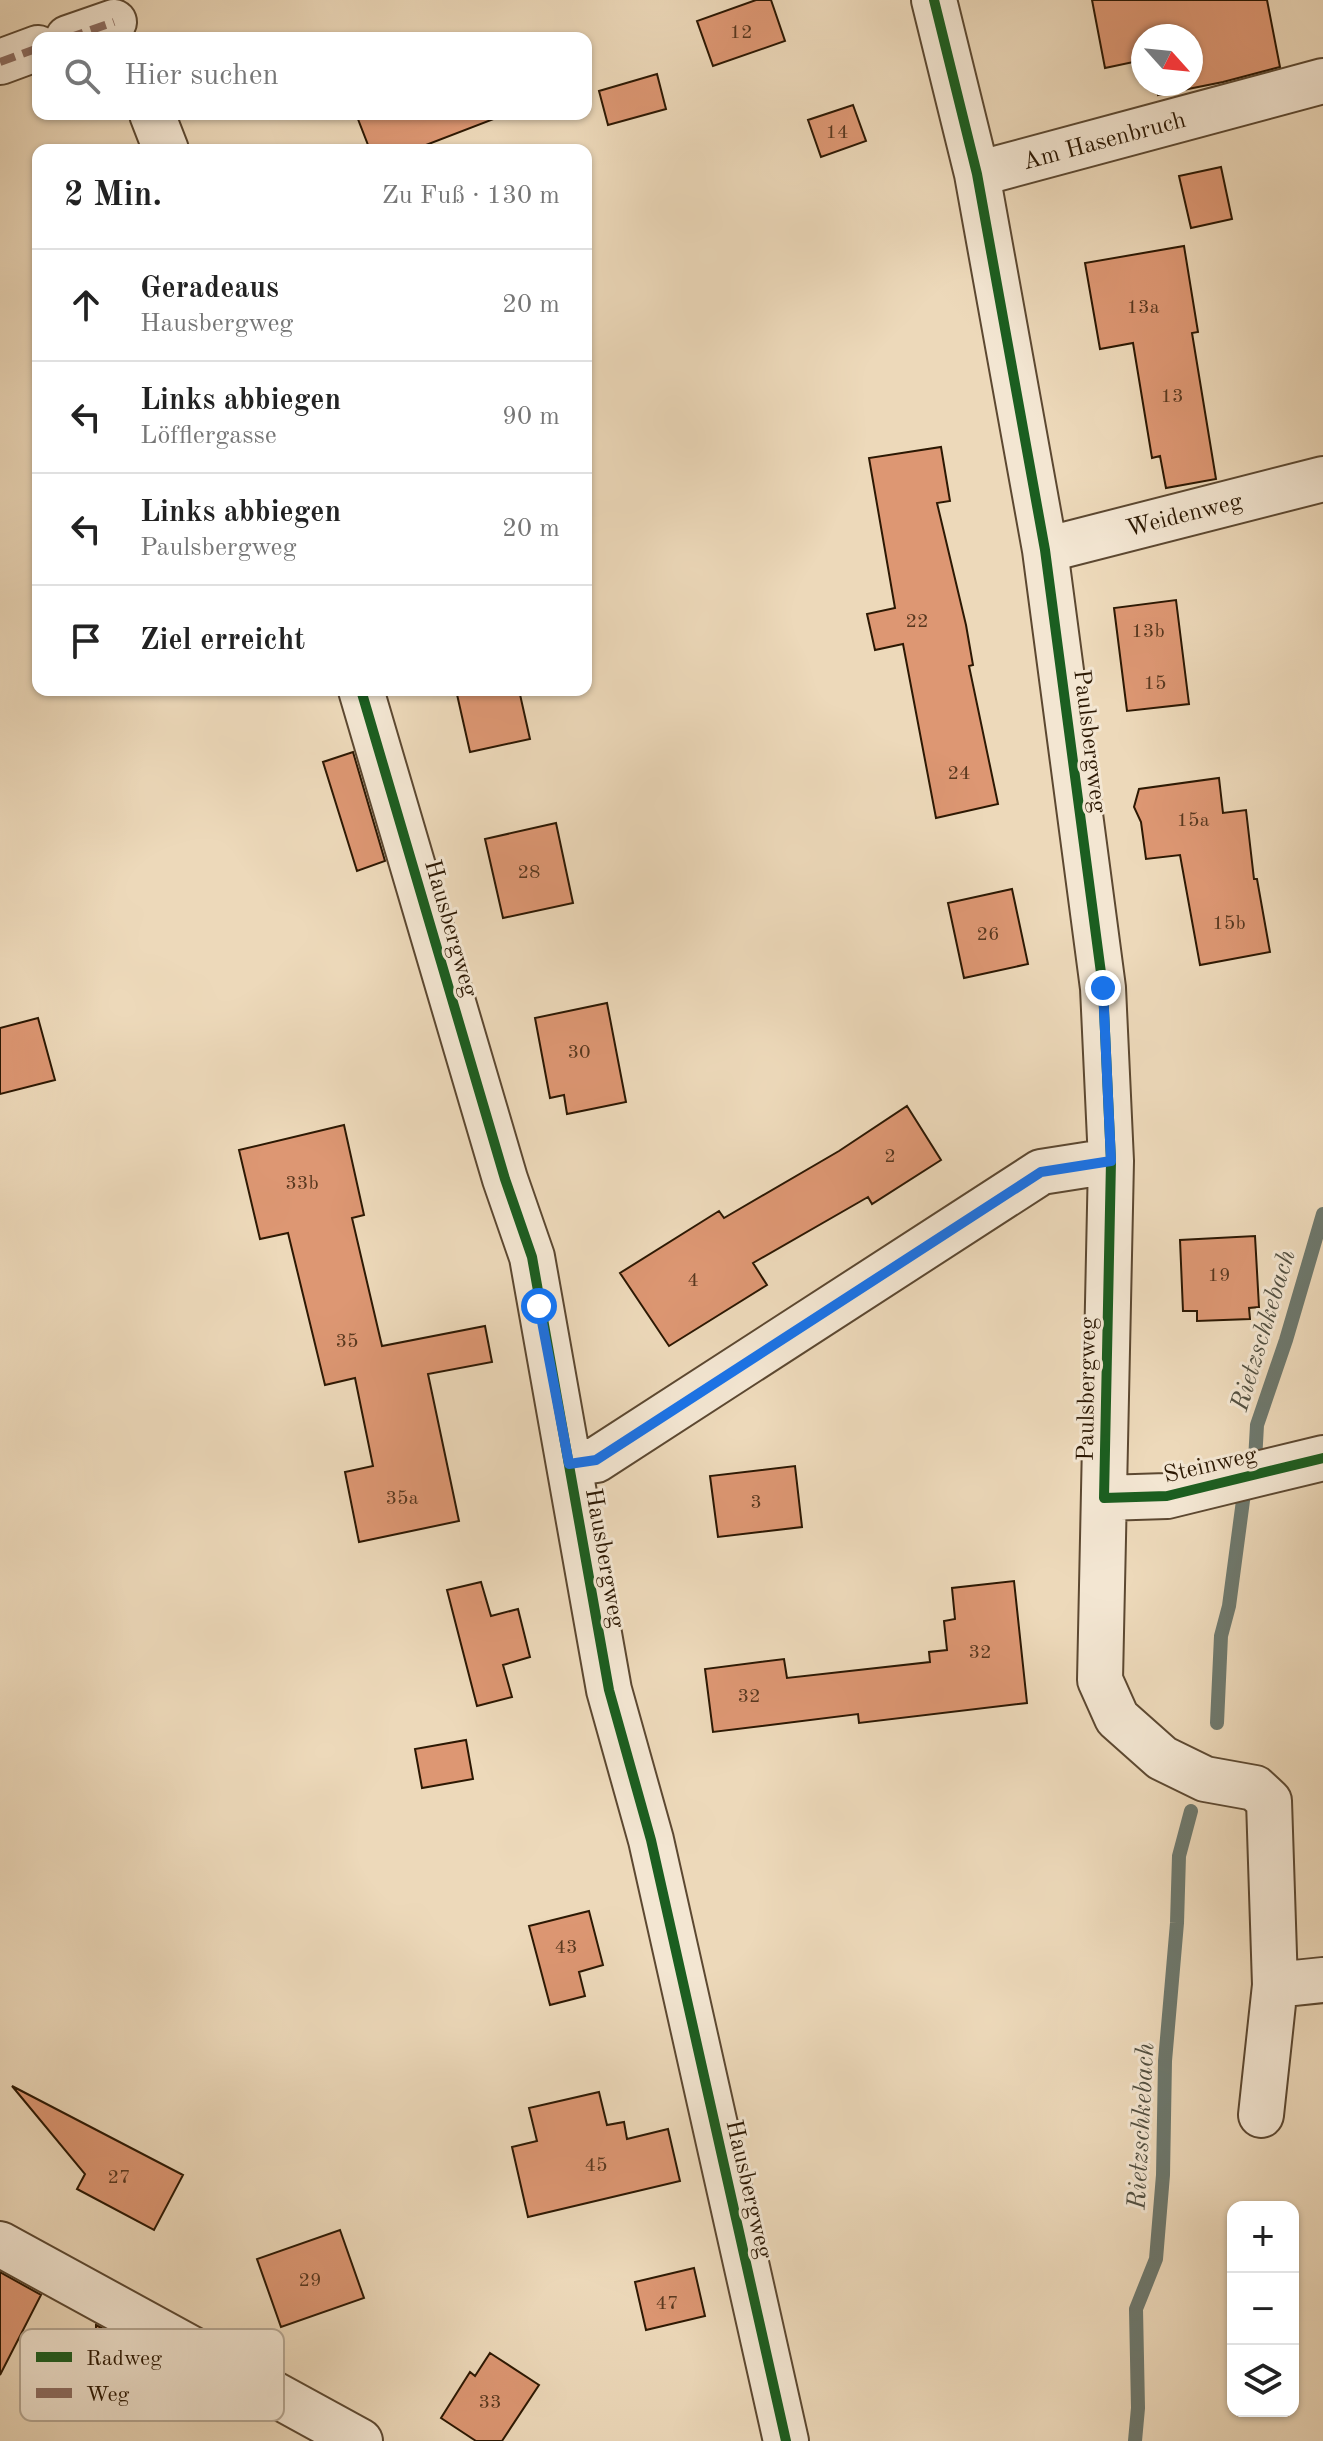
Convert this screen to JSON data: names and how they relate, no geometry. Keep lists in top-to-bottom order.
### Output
{
  "streets": {
    "street": [
      "Am Hasenbruch",
      "Weidenweg",
      "Paulsbergweg",
      "Hausbergweg",
      "Steinweg"
    ]
  },
  "crossings": [
    ["Am Hasenbruch", "Paulsbergweg"],
    ["Weidenweg", "Paulsbergweg"],
    ["Paulsbergweg", "Steinweg"]
  ],
  "water": ["Rietzschkebach"],
  "house_numbers": [
    "12",
    "14",
    "13a",
    "13",
    "22",
    "13b",
    "15",
    "24",
    "15a",
    "28",
    "15b",
    "26",
    "30",
    "2",
    "33b",
    "19",
    "4",
    "35",
    "35a",
    "3",
    "32",
    "32",
    "43",
    "45",
    "27",
    "29",
    "47",
    "33"
  ],
  "legend": ["Radweg", "Weg"],
  "north": "bottom right",
  "page": {
    "search": "Hier suchen",
    "heading": ["2 Min.", "Zu Fuß · 130 m"],
    "list": [
      ["Geradeaus", "Hausbergweg", "20 m"],
      ["Links abbiegen", "Löfflergasse", "90 m"],
      ["Links abbiegen", "Paulsbergweg", "20 m"],
      "Ziel erreicht"
    ],
    "map_buttons": ["+", "−"]
  }
}
